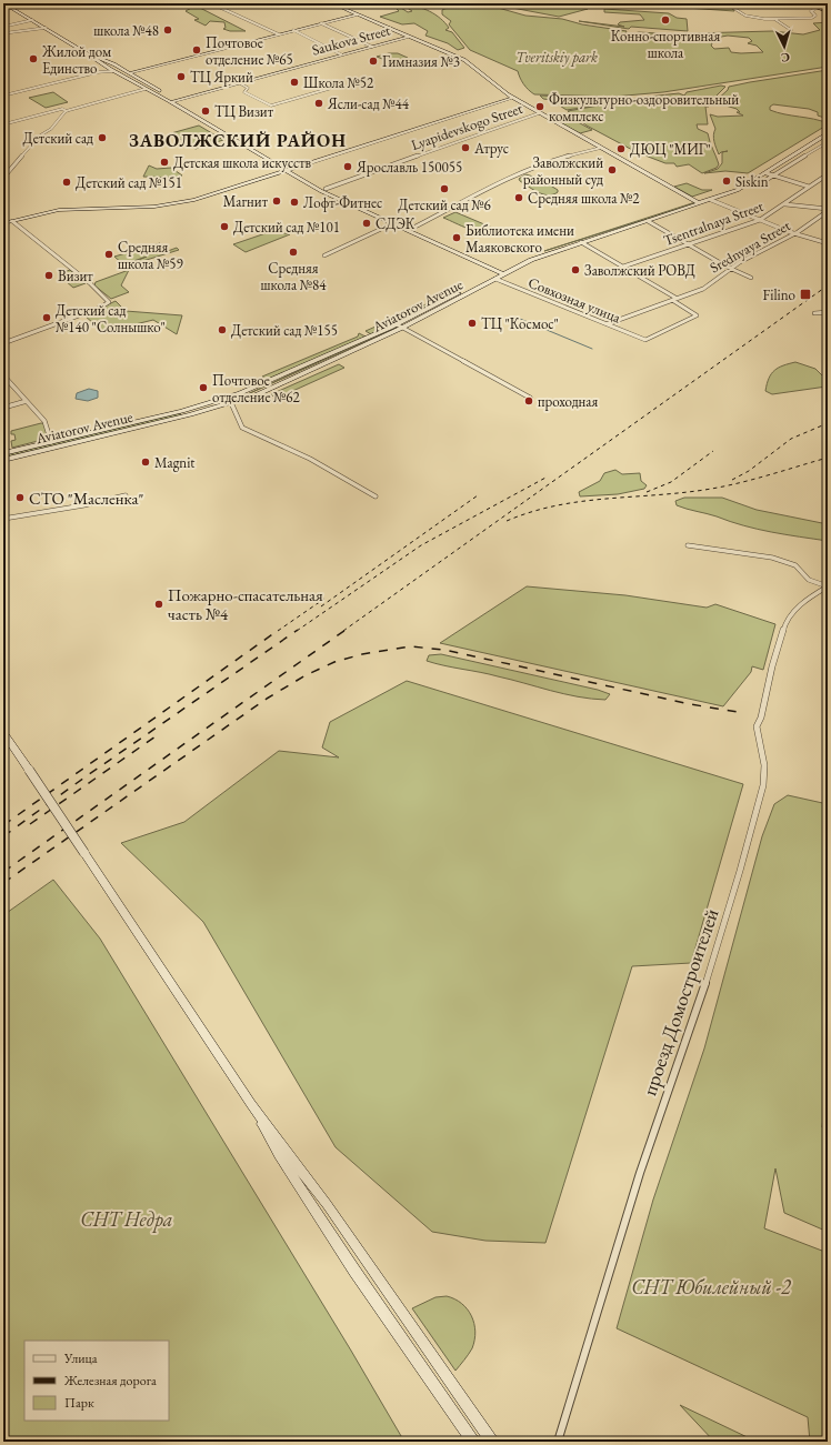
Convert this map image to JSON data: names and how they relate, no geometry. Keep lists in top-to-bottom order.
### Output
{
  "streets": {
    "main road": ["Saukova Street", "Aviatorov Avenue"],
    "street": [
      "Lyapidevskogo Street",
      "Tsentralnaya Street",
      "Srednyaya Street",
      "Совхозная улица",
      "проезд Домостроителей"
    ]
  },
  "crossings": [
    ["Srednyaya Street", "Совхозная улица"],
    ["Совхозная улица", "Aviatorov Avenue"]
  ],
  "districts": ["ЗАВОЛЖСКИЙ РАЙОН"],
  "parks": ["Tveritskiy park", "СНТ Недра", "СНТ Юбилейный -2"],
  "places": {
    "other": [
      "Конно-спортивная школа",
      "школа №48",
      "Почтовое отделение №65",
      "Жилой дом Единство",
      "Гимназия №3",
      "ТЦ Яркий",
      "Школа №52",
      "Ясли-сад №44",
      "Физкультурно-оздоровительный комплекс",
      "ТЦ Визит",
      "Детский сад",
      "Атрус",
      "ДЮЦ \"МИГ\"",
      "Детская школа искусств",
      "Ярославль 150055",
      "Заволжский районный суд",
      "Siskin",
      "Детский сад №151",
      "Детский сад №6",
      "Средняя школа №2",
      "Магнит",
      "Лофт-Фитнес",
      "СДЭК",
      "Детский сад №101",
      "Библиотека имени Маяковского",
      "Средняя школа №84",
      "Средняя школа №59",
      "Заволжский РОВД",
      "Визит",
      "Детский сад №140 \"Солнышко\"",
      "ТЦ \"Космос\"",
      "Детский сад №155",
      "Почтовое отделение №62",
      "проходная",
      "Magnit",
      "СТО \"Масленка\"",
      "Пожарно-спасательная часть №4"
    ],
    "transit": ["Filino"]
  },
  "legend": ["Улица", "Железная дорога", "Парк"],
  "north": "bottom"
}
